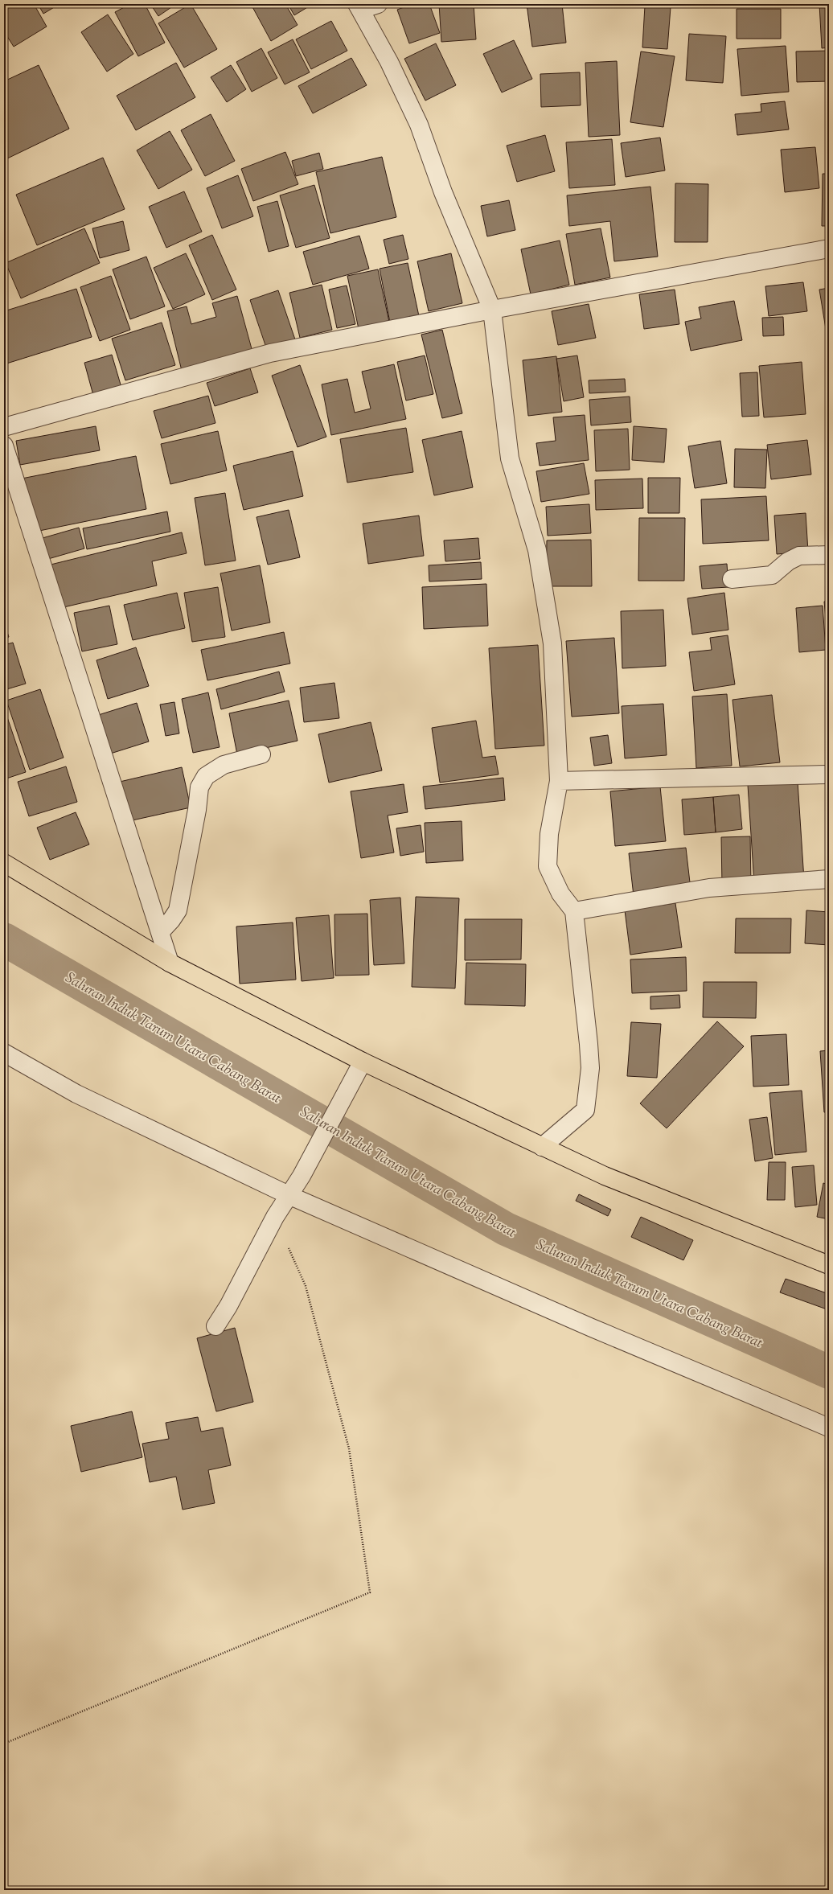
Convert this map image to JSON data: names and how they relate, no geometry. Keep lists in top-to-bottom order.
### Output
{
  "water": ["Saluran Induk Tarum Utara Cabang Barat"]
}
